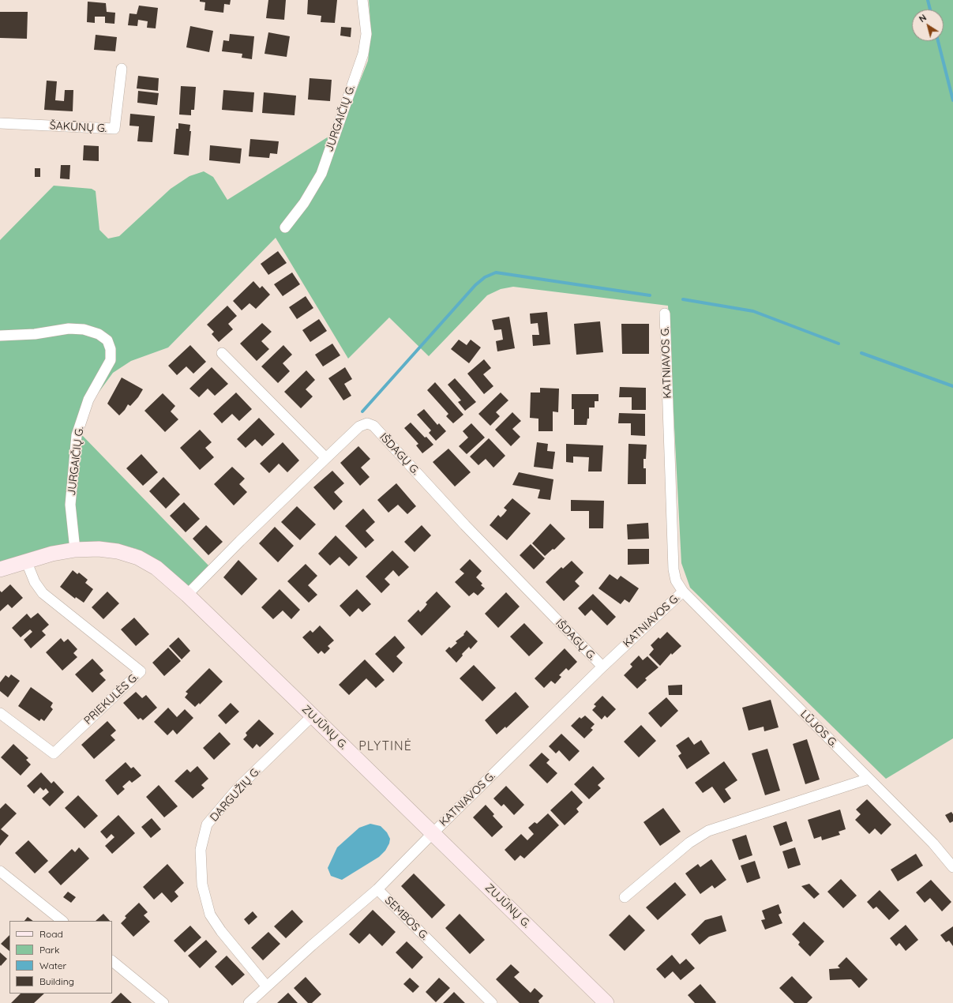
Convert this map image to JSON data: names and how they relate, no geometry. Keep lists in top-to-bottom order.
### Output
{
  "streets": {
    "main road": ["ZUJŪNŲ G."],
    "street": [
      "JURGAIČIŲ G.",
      "ŠAKŪNŲ G.",
      "KATNIAVOS G.",
      "IŠDAGŲ G.",
      "PRIEKULĖS G.",
      "LŪJOS G.",
      "DARGUŽIŲ G.",
      "SEMBOS G."
    ]
  },
  "crossings": [
    ["JURGAIČIŲ G.", "ZUJŪNŲ G."],
    ["KATNIAVOS G.", "IŠDAGŲ G."],
    ["KATNIAVOS G.", "ZUJŪNŲ G."],
    ["KATNIAVOS G.", "LŪJOS G."],
    ["KATNIAVOS G.", "SEMBOS G."],
    ["IŠDAGŲ G.", "ZUJŪNŲ G."],
    ["PRIEKULĖS G.", "ZUJŪNŲ G."],
    ["ZUJŪNŲ G.", "DARGUŽIŲ G."],
    ["ZUJŪNŲ G.", "SEMBOS G."]
  ],
  "districts": ["PLYTINĖ"],
  "legend": [
    "Road",
    "Park",
    "Water",
    "Building"
  ],
  "north": "top left"
}
